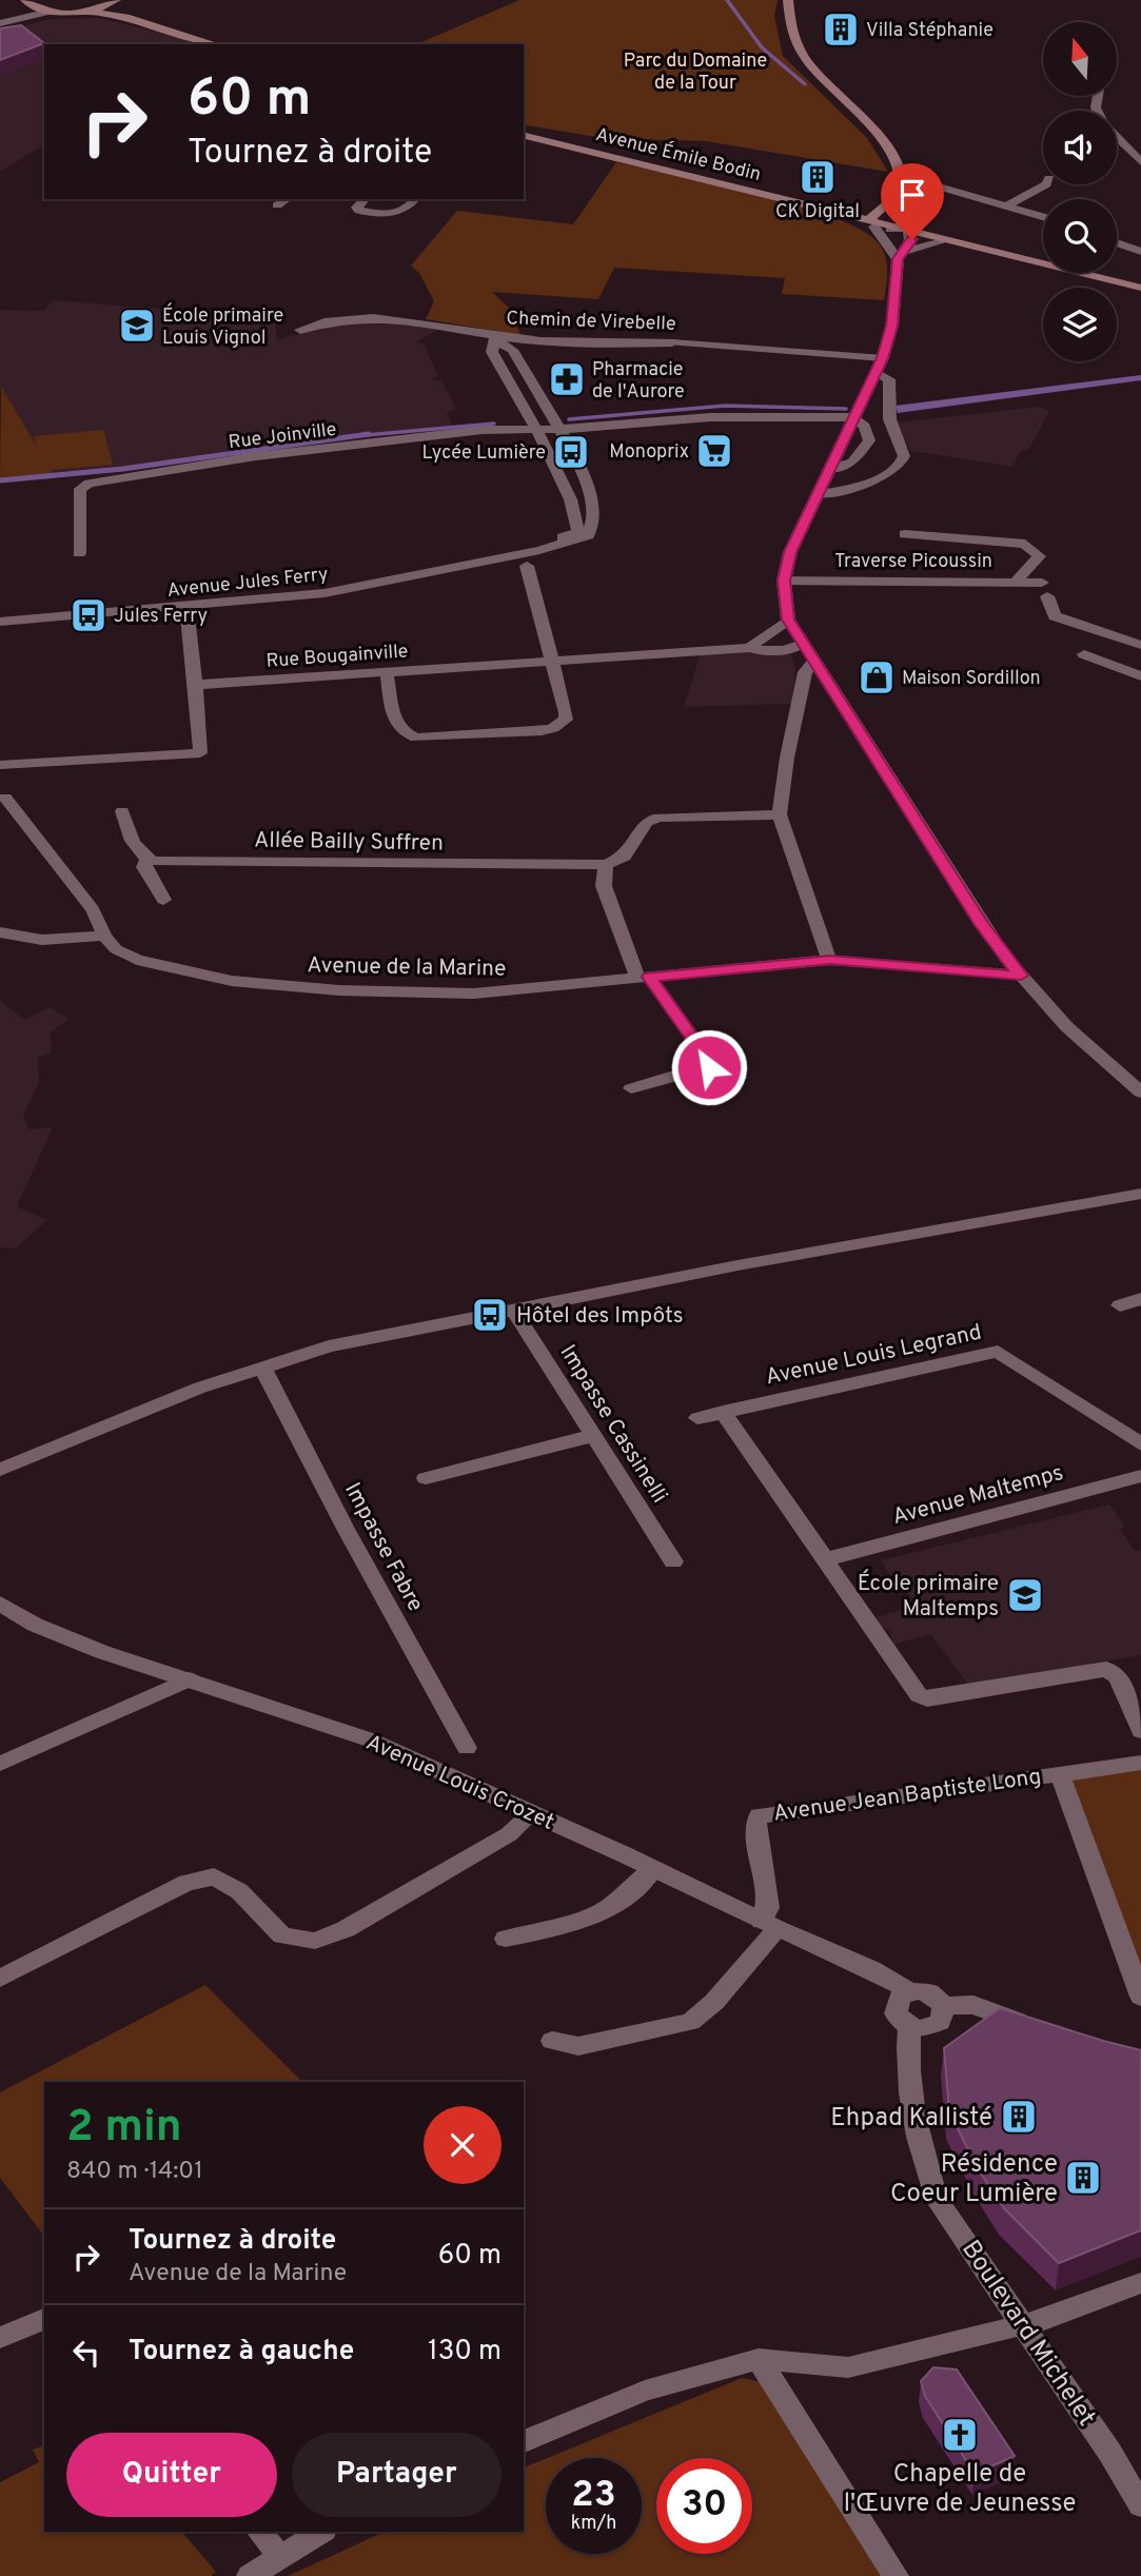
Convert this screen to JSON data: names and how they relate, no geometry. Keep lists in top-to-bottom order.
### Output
{
  "streets": {
    "main road": ["Avenue Émile Bodin"],
    "street": [
      "Chemin de Virebelle",
      "Rue Joinville",
      "Traverse Picoussin",
      "Avenue Jules Ferry",
      "Rue Bougainville",
      "Allée Bailly Suffren",
      "Avenue de la Marine",
      "Avenue Louis Legrand",
      "Impasse Cassinelli",
      "Avenue Maltemps",
      "Impasse Fabre",
      "Avenue Louis Crozet",
      "Avenue Jean Baptiste Long",
      "Boulevard Michelet"
    ]
  },
  "crossings": [
    ["Chemin de Virebelle", "Avenue Jules Ferry"],
    ["Rue Joinville", "Avenue Jules Ferry"],
    ["Avenue Louis Crozet", "Avenue Jean Baptiste Long"],
    ["Avenue Louis Crozet", "Boulevard Michelet"]
  ],
  "parks": ["Parc du Domaine de la Tour"],
  "places": {
    "building": [
      "Villa Stéphanie",
      "CK Digital",
      "Ehpad Kallisté",
      "Résidence Coeur Lumière"
    ],
    "school or university": ["École primaire Louis Vignol", "École primaire Maltemps"],
    "pharmacy": ["Pharmacie de l'Aurore"],
    "supermarket": ["Monoprix"],
    "bus stop": ["Lycée Lumière", "Jules Ferry", "Hôtel des Impôts"],
    "shop": ["Maison Sordillon"],
    "church": ["Chapelle de l'Œuvre de Jeunesse"]
  },
  "north": "top",
  "page": {
    "turn": ["60 m", "Tournez à droite"],
    "heading": ["2 min", "840 m · 14:01"],
    "list": [
      {
        "name": "Tournez à droite",
        "note": "Avenue de la Marine",
        "value": "60 m"
      },
      {
        "name": "Tournez à gauche",
        "value": "130 m"
      }
    ],
    "buttons": ["Quitter", "Partager"],
    "speed": "23 km/h",
    "limit": "30"
  }
}
